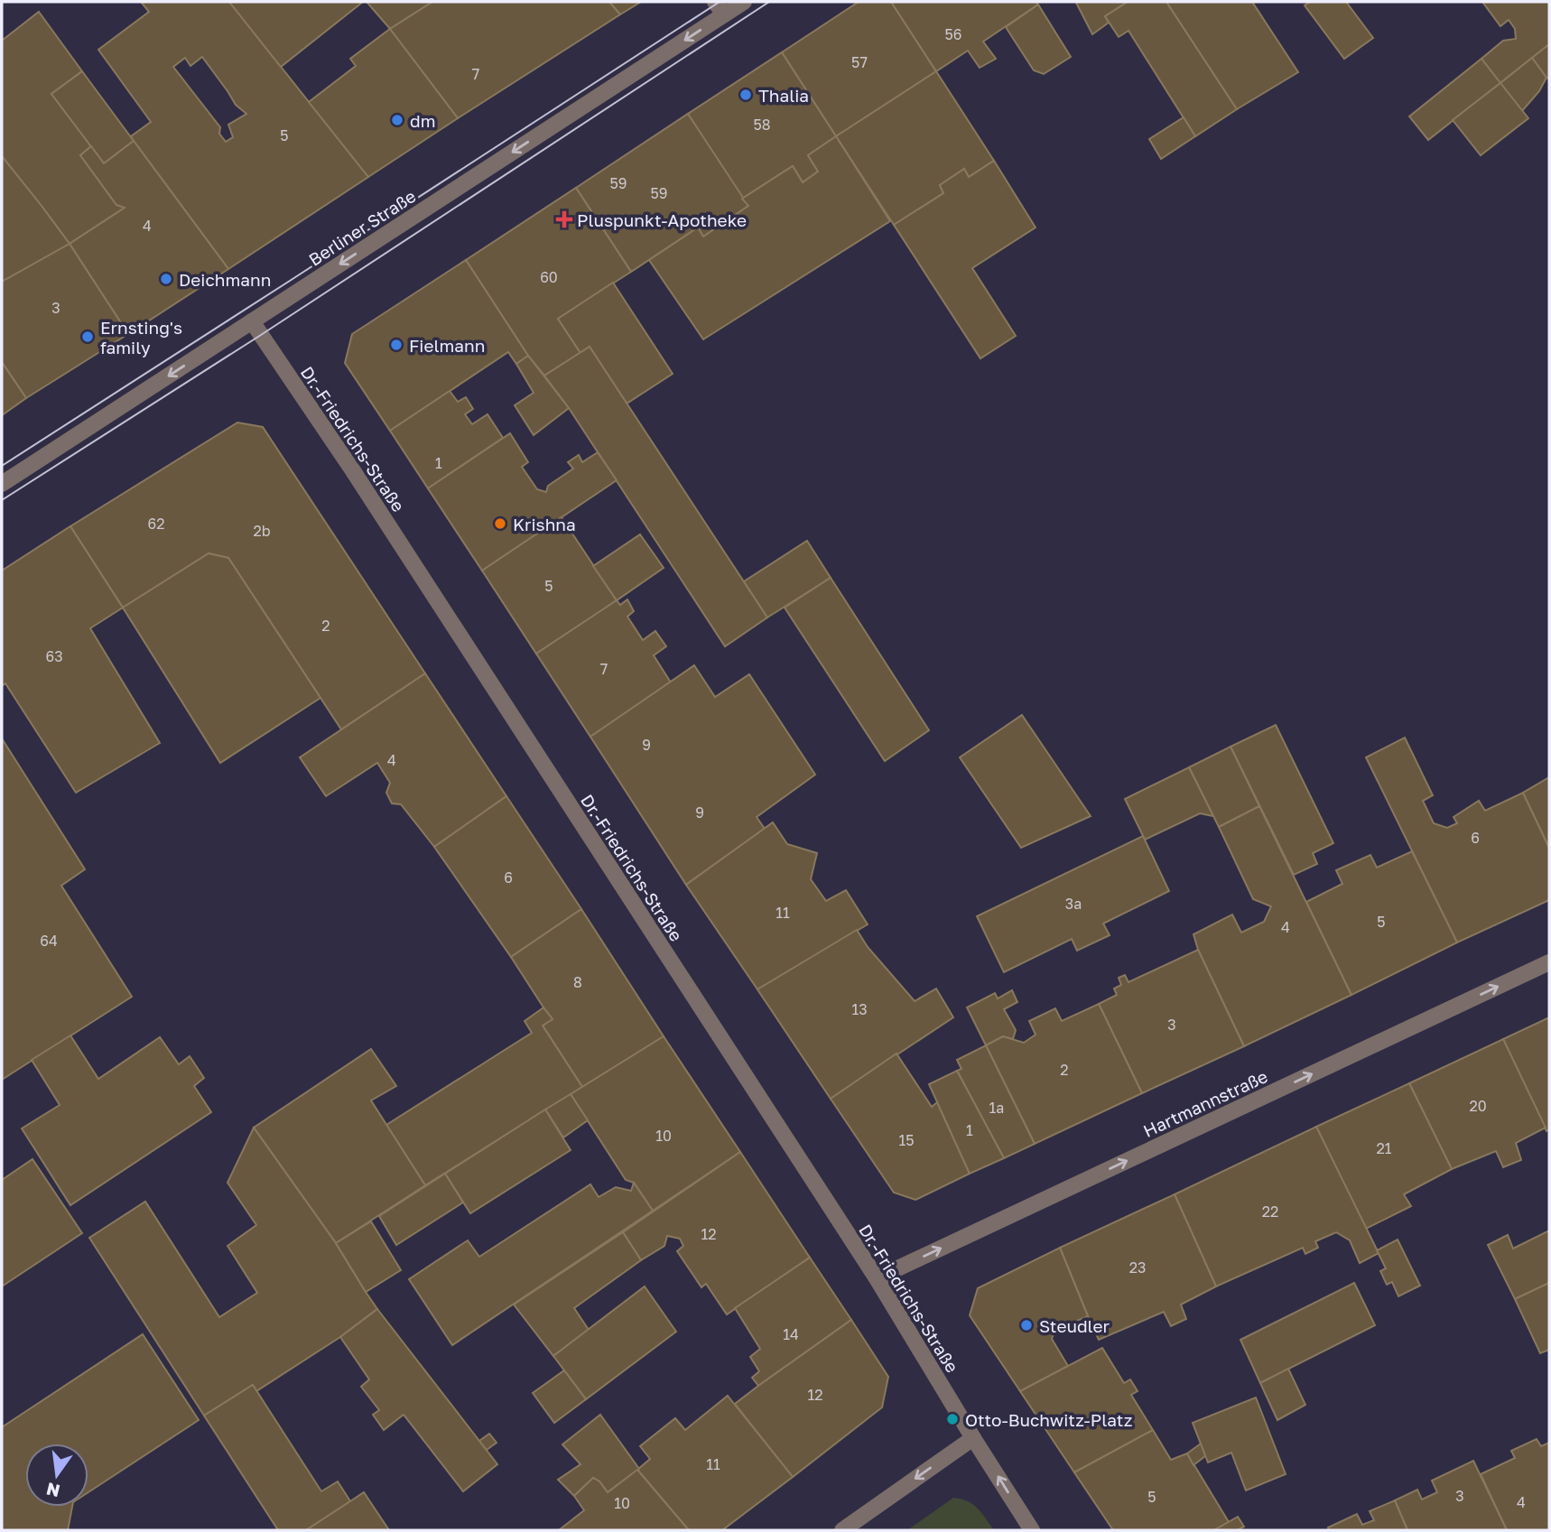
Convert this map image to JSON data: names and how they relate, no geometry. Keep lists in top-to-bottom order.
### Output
{
  "streets": {
    "street": ["Berliner Straße", "Dr.-Friedrichs-Straße", "Hartmannstraße"]
  },
  "crossings": [
    ["Berliner Straße", "Dr.-Friedrichs-Straße"],
    ["Dr.-Friedrichs-Straße", "Hartmannstraße"]
  ],
  "one_way": ["Berliner Straße", "Hartmannstraße"],
  "places": {
    "other": [
      "Thalia",
      "dm",
      "Deichmann",
      "Ernsting's family",
      "Fielmann",
      "Krishna",
      "Steudler",
      "Otto-Buchwitz-Platz"
    ],
    "health": ["Pluspunkt-Apotheke"]
  },
  "house_numbers": [
    "56",
    "57",
    "7",
    "58",
    "5",
    "59",
    "59",
    "4",
    "60",
    "3",
    "1",
    "62",
    "2b",
    "5",
    "2",
    "63",
    "7",
    "9",
    "4",
    "9",
    "6",
    "6",
    "3a",
    "11",
    "5",
    "4",
    "64",
    "8",
    "13",
    "3",
    "2",
    "20",
    "1a",
    "1",
    "10",
    "15",
    "21",
    "22",
    "12",
    "23",
    "14",
    "12",
    "11",
    "3",
    "5",
    "4",
    "10"
  ],
  "north": "bottom"
}
